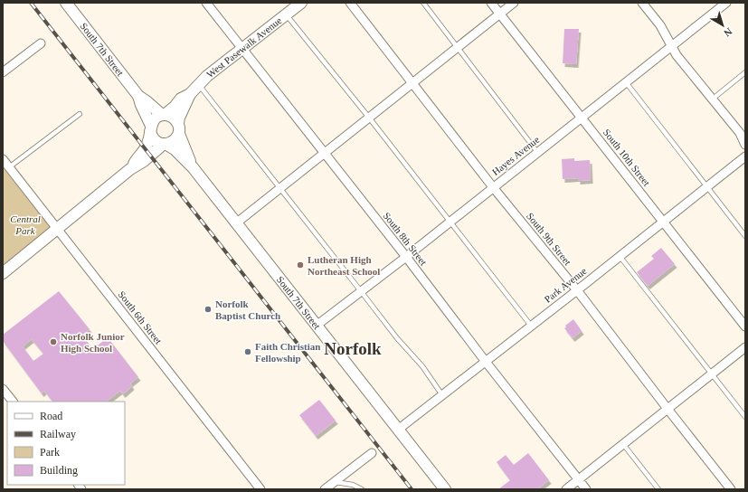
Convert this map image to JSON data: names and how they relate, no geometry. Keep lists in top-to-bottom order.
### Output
{
  "streets": {
    "street": [
      "West Pasewalk Avenue",
      "South 7th Street",
      "Hayes Avenue",
      "South 10th Street",
      "South 8th Street",
      "South 9th Street",
      "Park Avenue",
      "South 6th Street"
    ]
  },
  "crossings": [
    ["West Pasewalk Avenue", "South 7th Street"],
    ["West Pasewalk Avenue", "South 8th Street"],
    ["South 7th Street", "Hayes Avenue"],
    ["South 7th Street", "Park Avenue"],
    ["Hayes Avenue", "South 10th Street"],
    ["Hayes Avenue", "South 8th Street"],
    ["Hayes Avenue", "South 9th Street"],
    ["South 10th Street", "Park Avenue"],
    ["South 8th Street", "Park Avenue"],
    ["South 9th Street", "Park Avenue"]
  ],
  "districts": ["Norfolk"],
  "parks": ["Central Park"],
  "places": [
    "Lutheran High Northeast School",
    "Norfolk Baptist Church",
    "Norfolk Junior High School",
    "Faith Christian Fellowship"
  ],
  "legend": [
    "Road",
    "Railway",
    "Park",
    "Building"
  ],
  "north": "bottom right"
}
